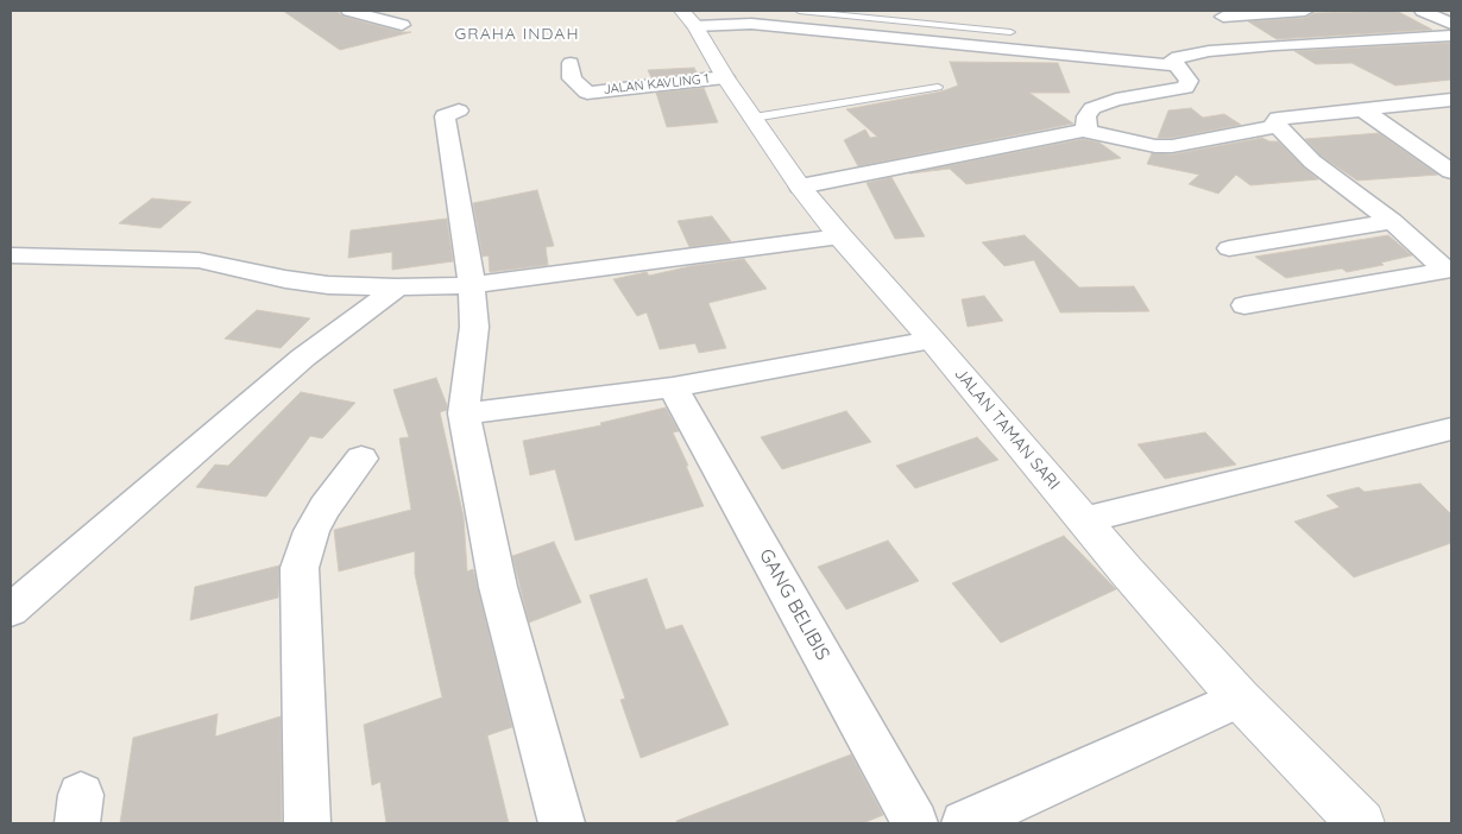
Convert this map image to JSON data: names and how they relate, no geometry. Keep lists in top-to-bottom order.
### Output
{
  "streets": {
    "street": ["JALAN KAVLING 1", "JALAN TAMAN SARI", "GANG BELIBIS"]
  },
  "crossings": [
    ["JALAN KAVLING 1", "JALAN TAMAN SARI"]
  ],
  "districts": ["GRAHA INDAH"]
}
